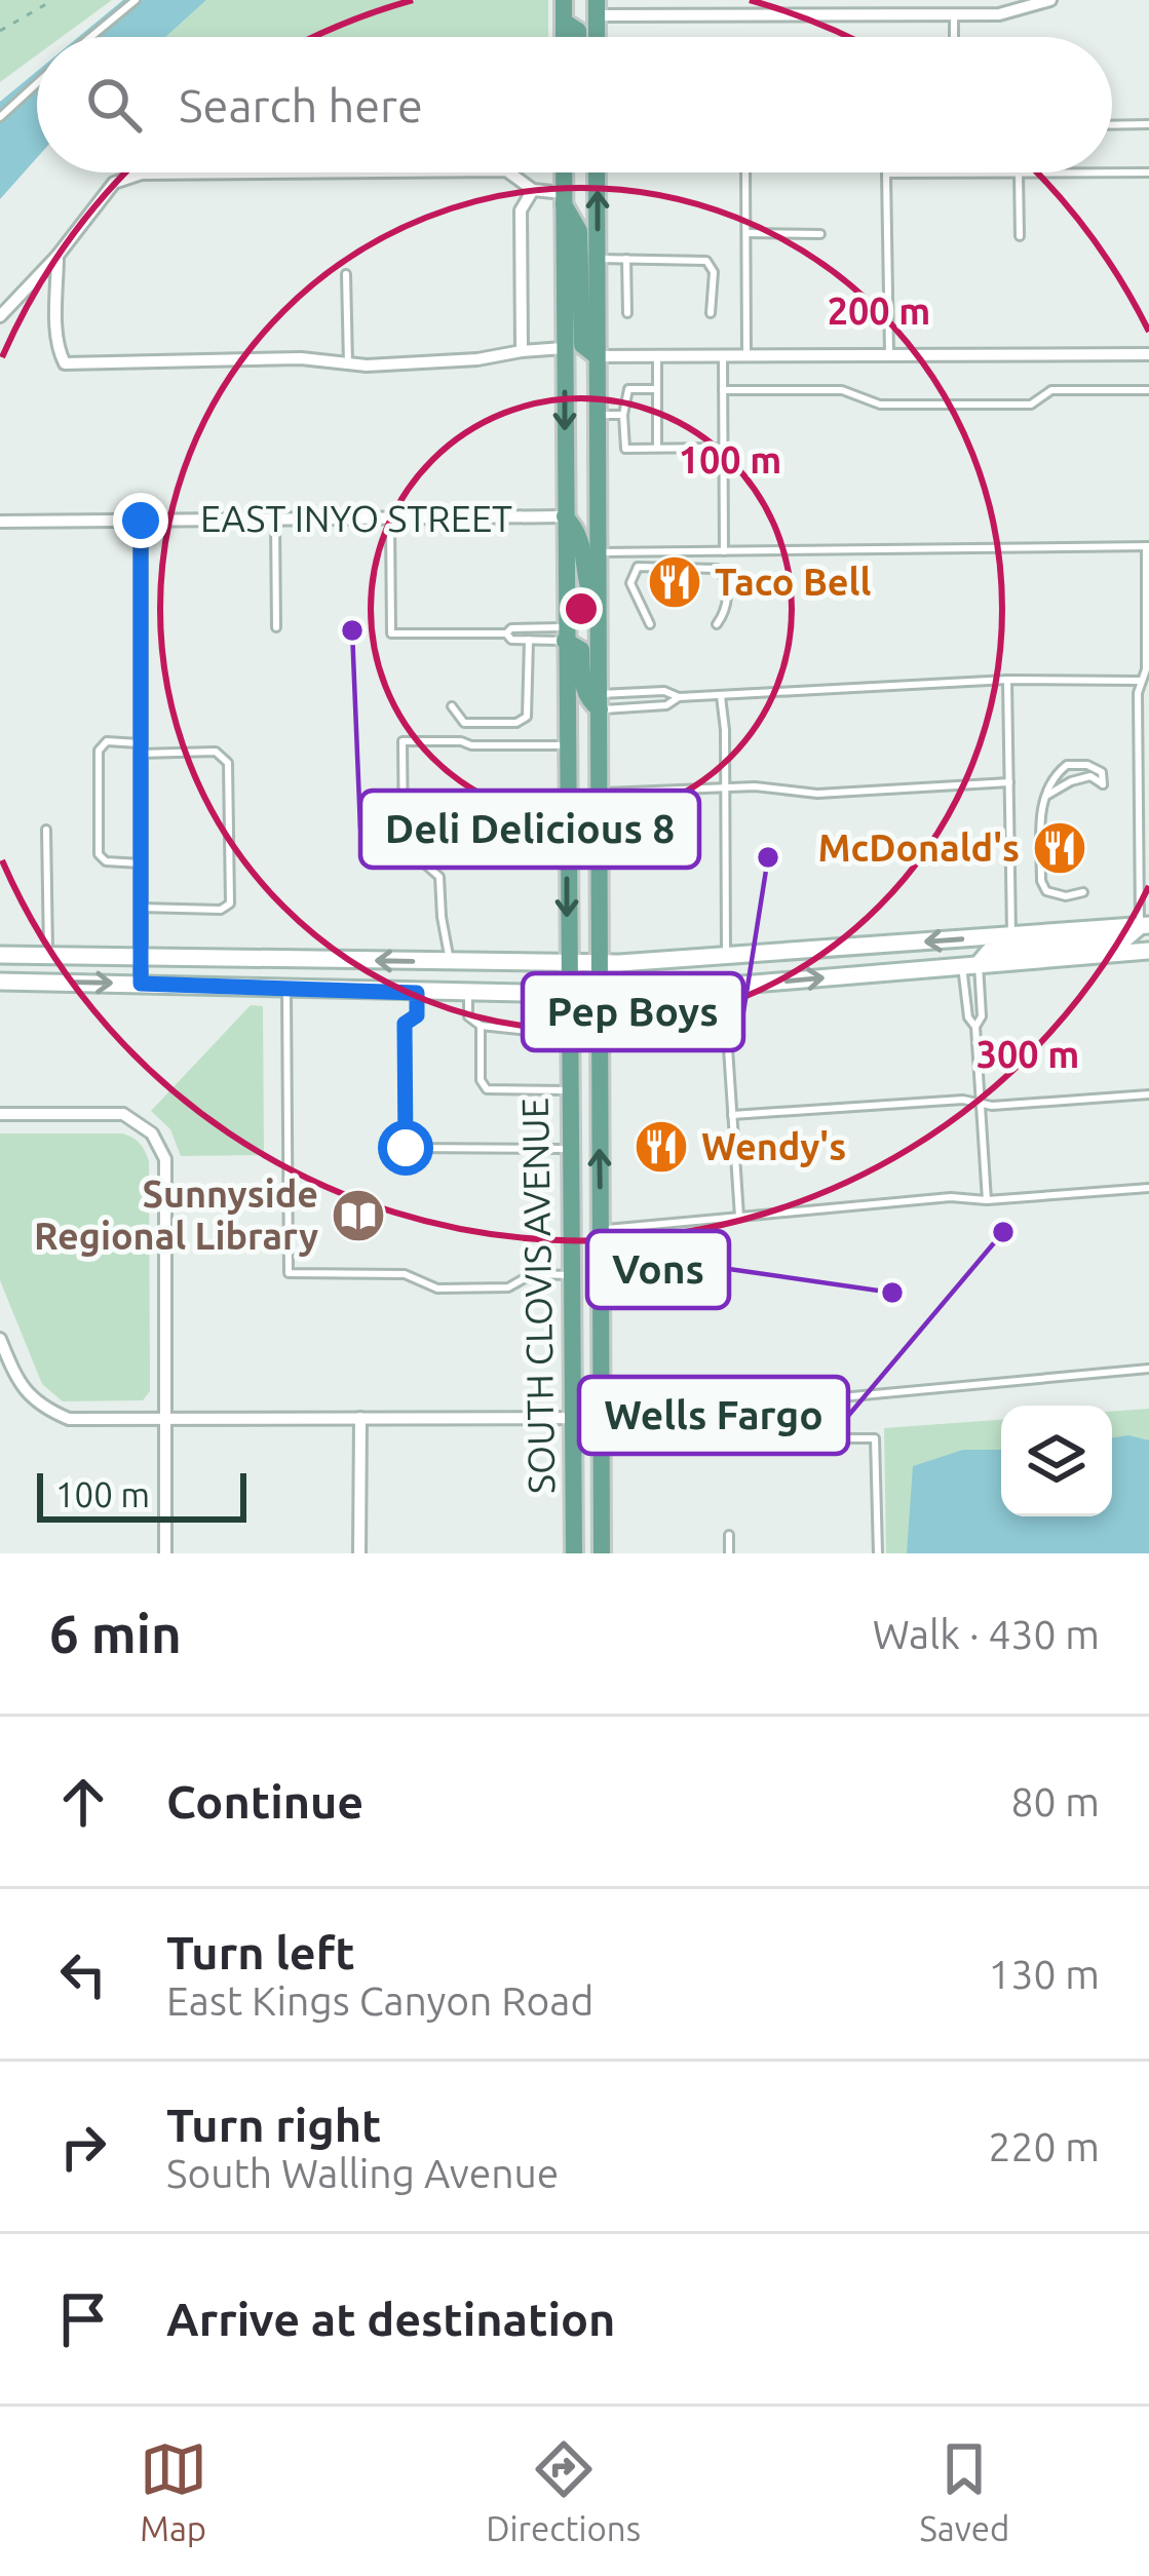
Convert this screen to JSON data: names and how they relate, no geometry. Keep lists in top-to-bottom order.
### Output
{
  "streets": {
    "main road": ["SOUTH CLOVIS AVENUE"],
    "street": ["EAST INYO STREET"]
  },
  "crossings": [
    ["EAST INYO STREET", "SOUTH CLOVIS AVENUE"]
  ],
  "places": {
    "restaurant": ["Taco Bell", "McDonald's", "Wendy's"],
    "other": [
      "Deli Delicious 8",
      "Pep Boys",
      "Wells Fargo",
      "Vons"
    ],
    "library": ["Sunnyside Regional Library"]
  },
  "scale_bar": "100 m",
  "page": {
    "search": "Search here",
    "scale": "100 m",
    "heading": ["6 min", "Walk · 430 m"],
    "list": [
      ["Continue", "80 m"],
      ["Turn left", "East Kings Canyon Road", "130 m"],
      ["Turn right", "South Walling Avenue", "220 m"],
      "Arrive at destination"
    ],
    "nav": ["Map", "Directions", "Saved"]
  },
  "rings": ["200 m", "100 m", "300 m"]
}
